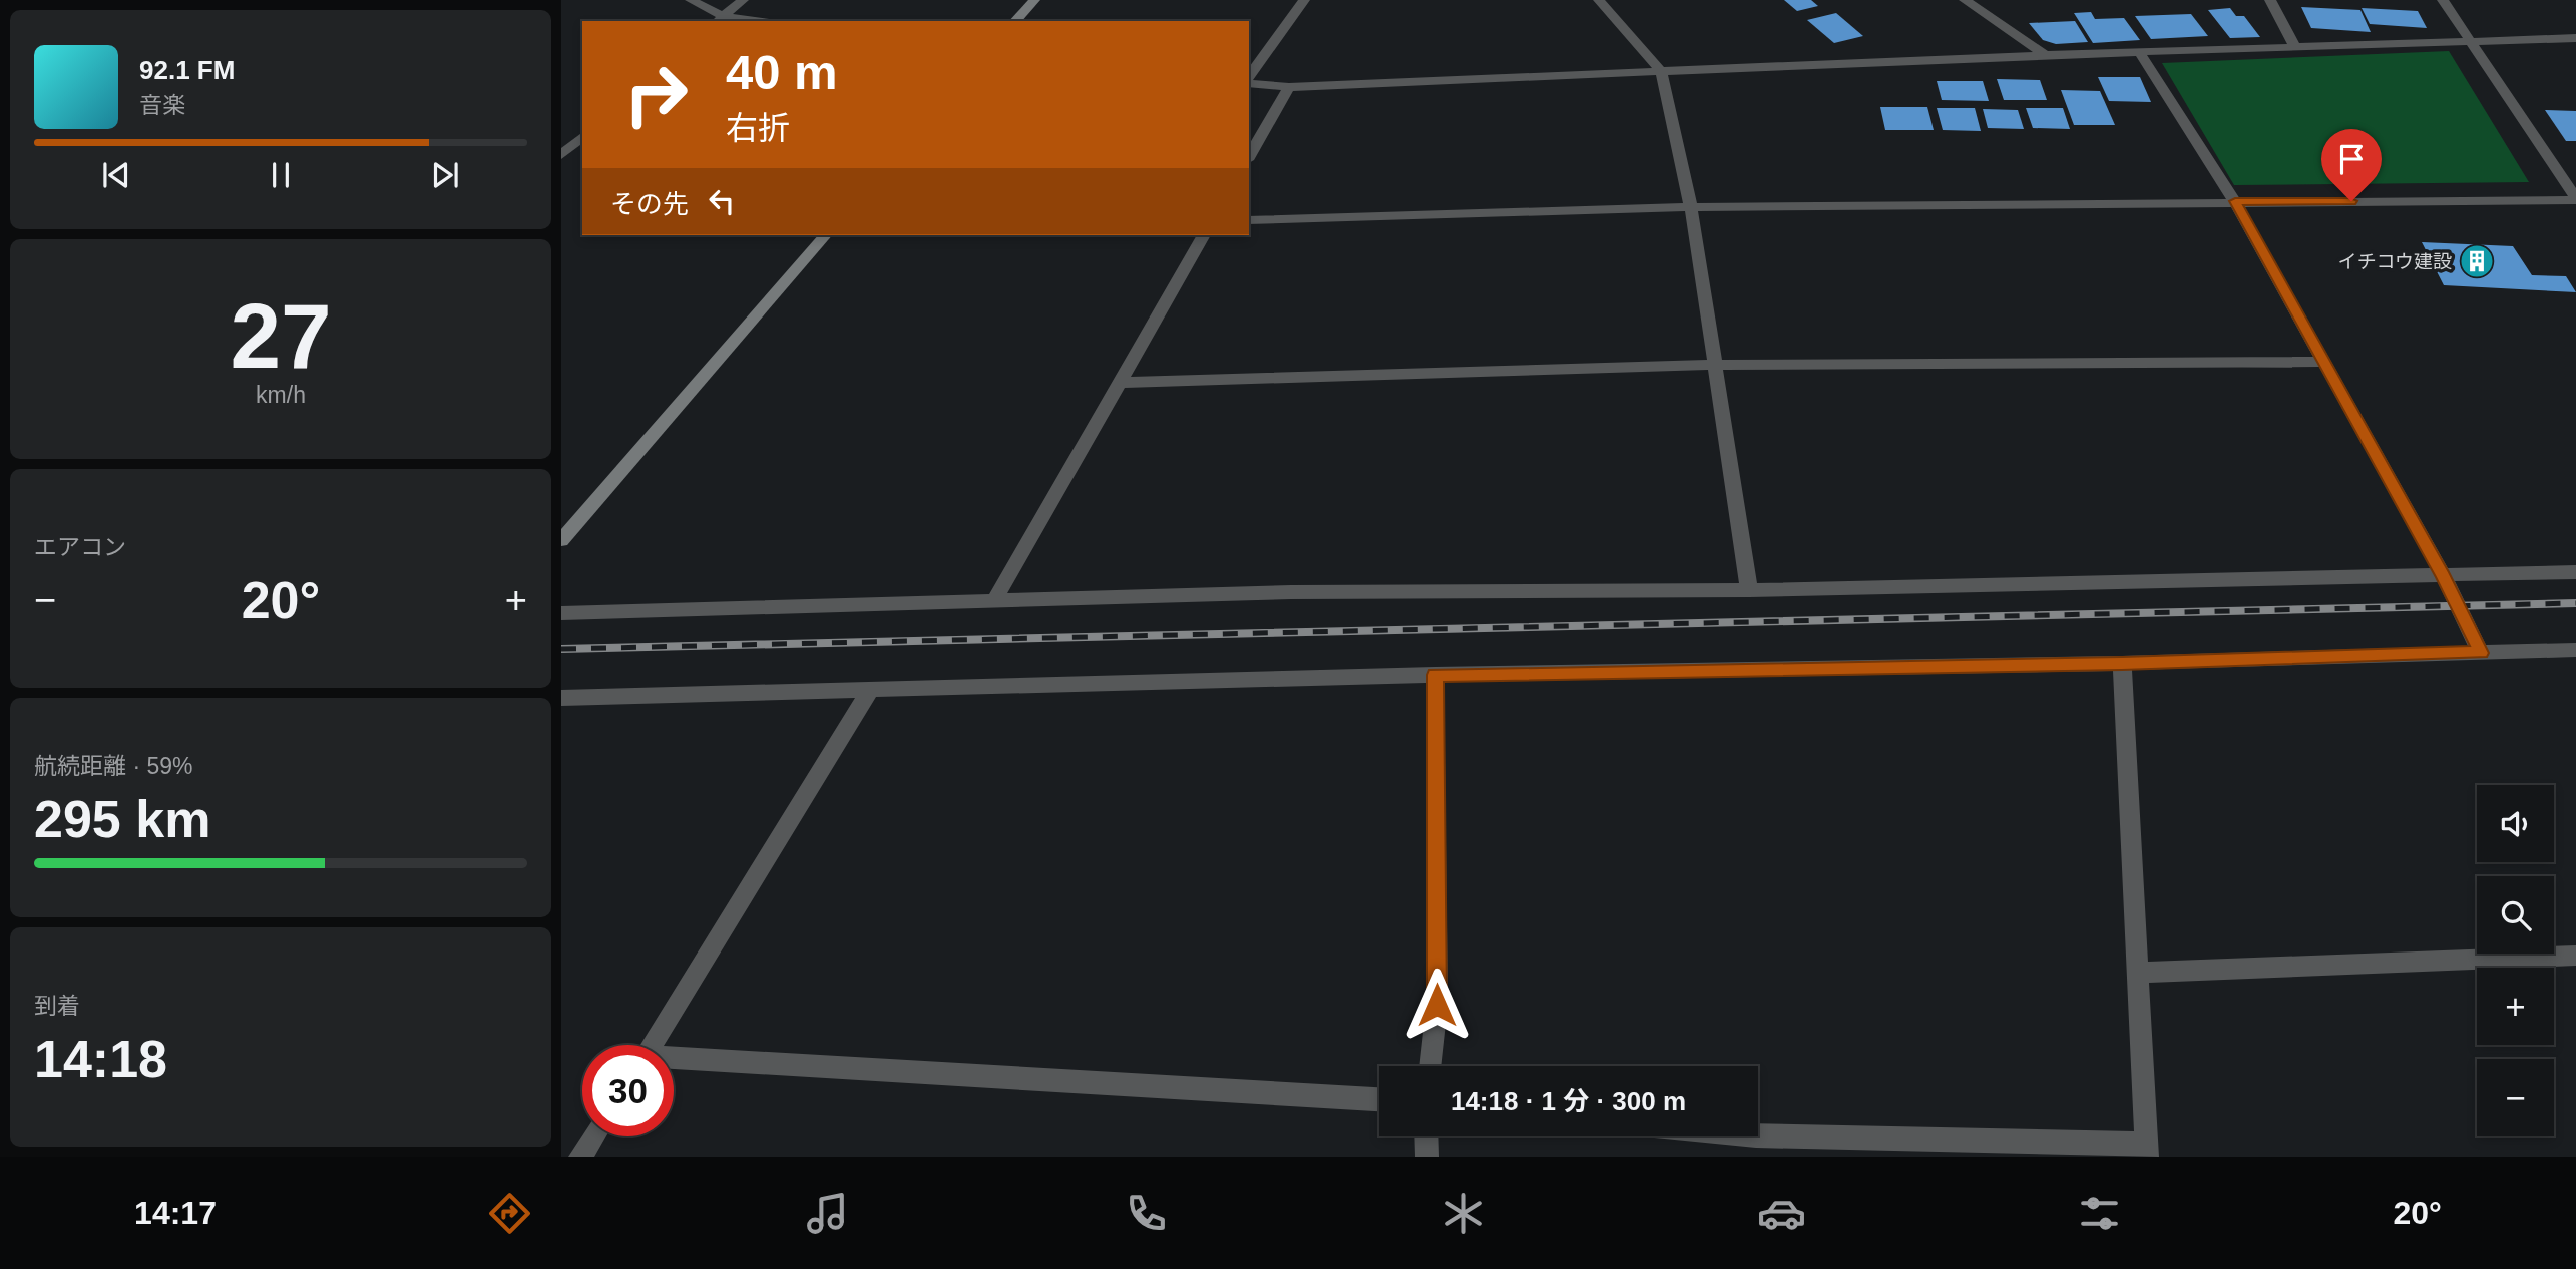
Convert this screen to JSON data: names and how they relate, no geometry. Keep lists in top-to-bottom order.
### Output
{
  "places": {
    "building": ["イチコウ建設"]
  },
  "page": {
    "turn": ["40 m", "右折"],
    "song": ["92.1 FM", "音楽"],
    "then": "その先",
    "tile": [
      ["27", "km/h"],
      "エアコン",
      ["航続距離 · 59%", "295 km"],
      ["到着", "14:18"]
    ],
    "heat": ["−", "20°", "+"],
    "map_buttons": ["+", "−"],
    "limit": "30",
    "trip": "14:18 · 1 分 · 300 m",
    "tabs": ["14:17", "20°"]
  }
}
